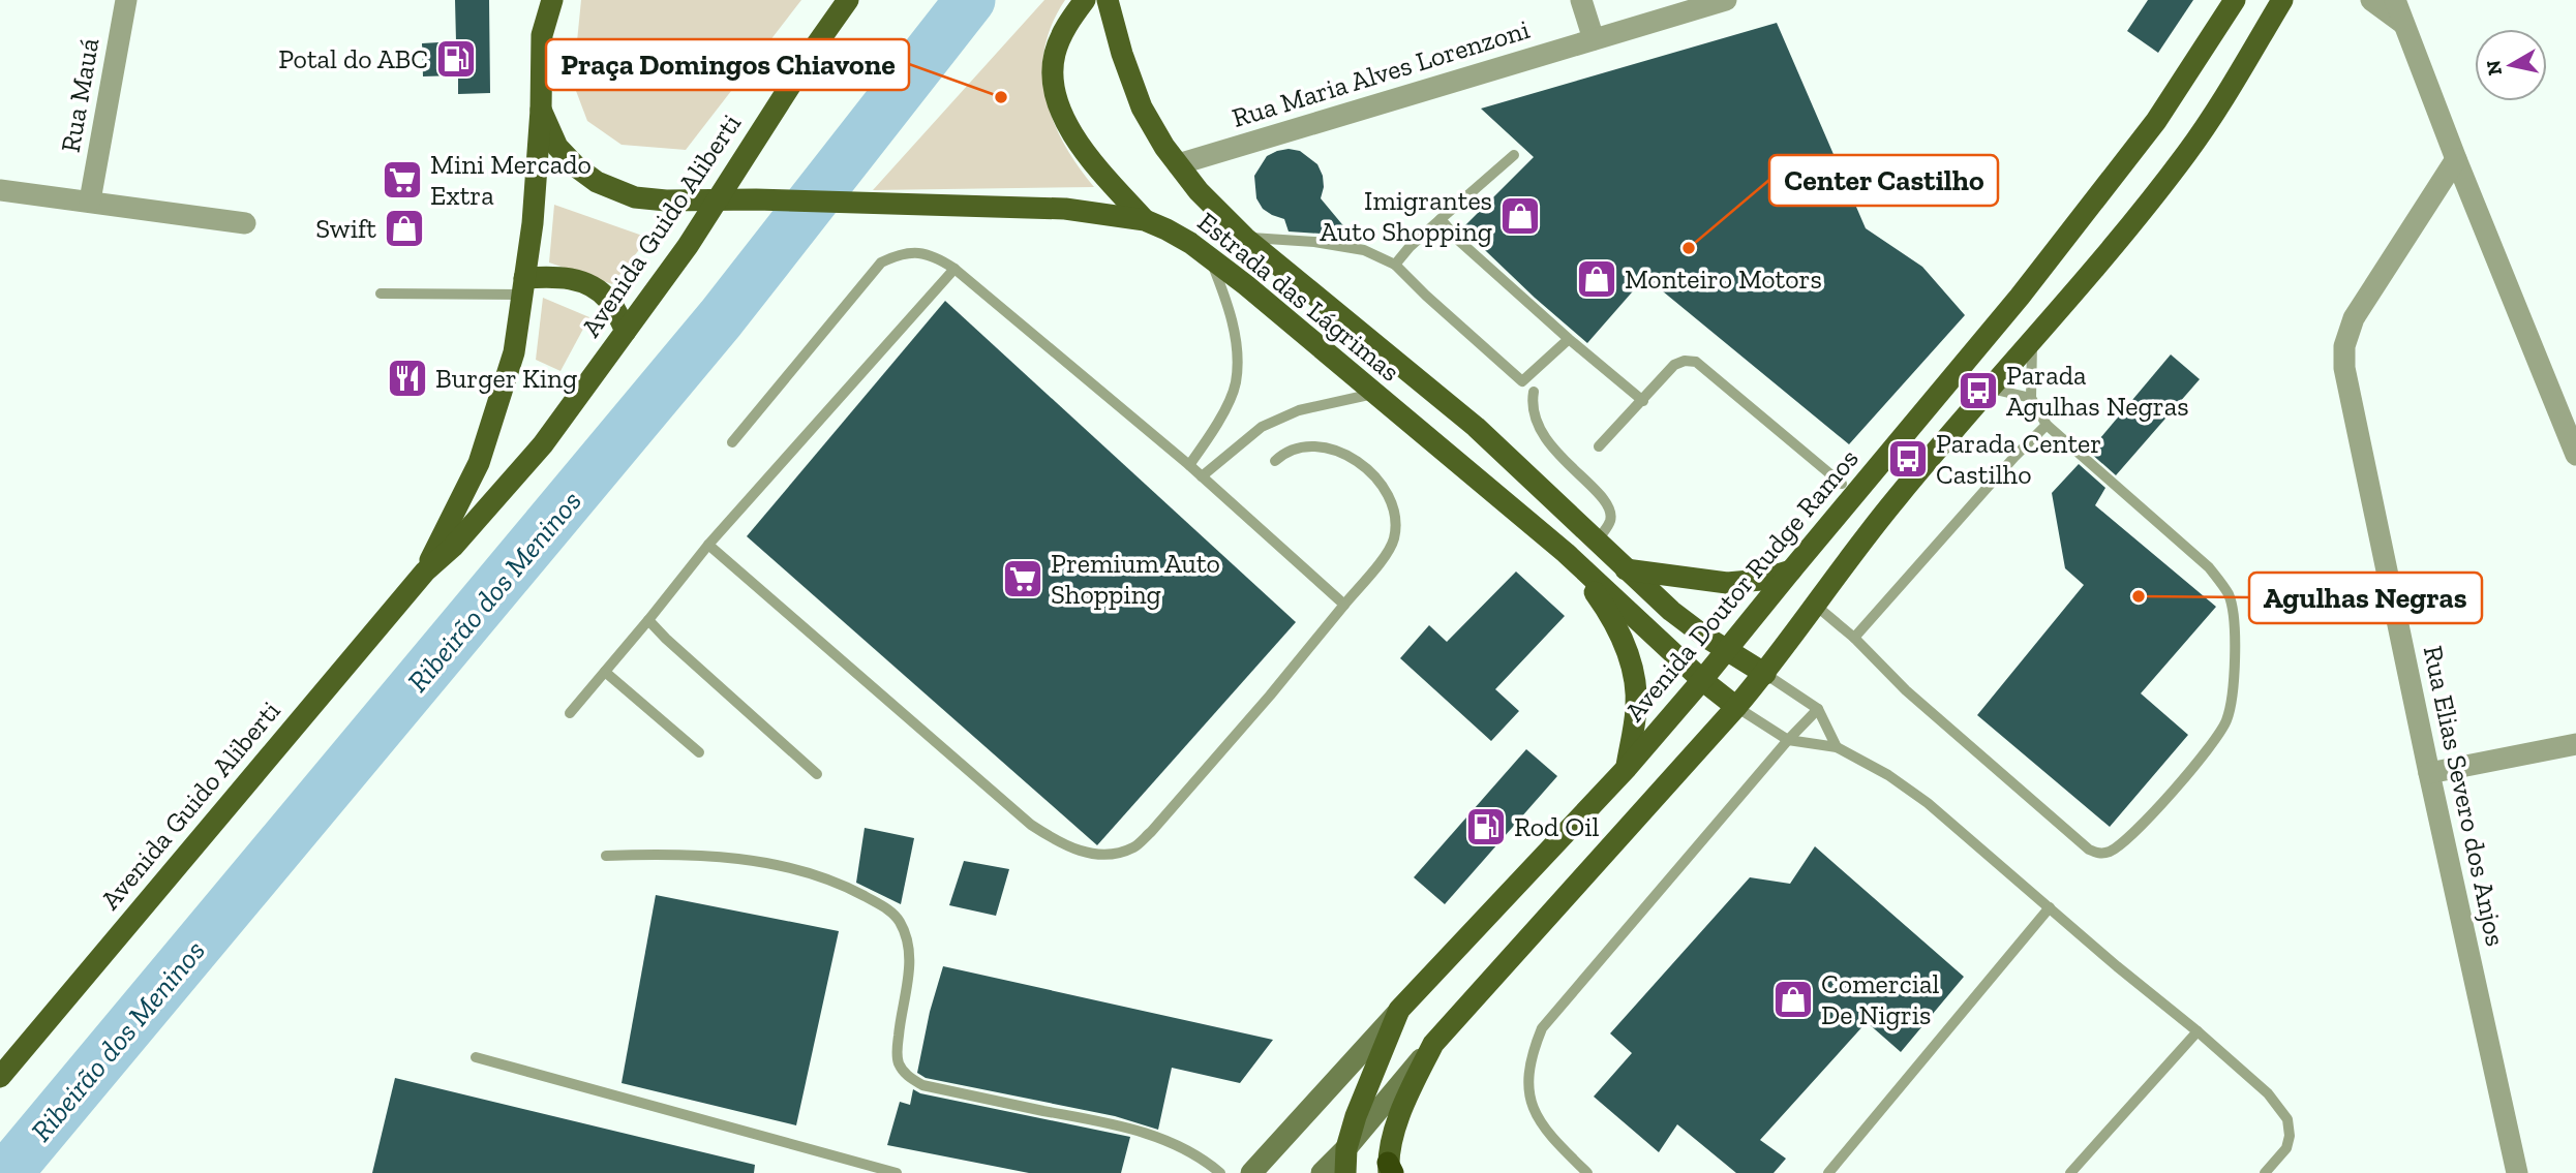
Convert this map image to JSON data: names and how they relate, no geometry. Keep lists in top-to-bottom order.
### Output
{
  "streets": {
    "main road": ["Avenida Guido Aliberti", "Estrada das Lágrimas", "Avenida Doutor Rudge Ramos"],
    "street": ["Rua Maria Alves Lorenzoni", "Rua Mauá", "Rua Elias Severo dos Anjos"]
  },
  "crossings": [
    ["Rua Maria Alves Lorenzoni", "Estrada das Lágrimas"],
    ["Avenida Guido Aliberti", "Estrada das Lágrimas"],
    ["Estrada das Lágrimas", "Avenida Doutor Rudge Ramos"]
  ],
  "water": ["Ribeirão dos Meninos"],
  "places": {
    "fuel station": ["Potal do ABC", "Rod Oil"],
    "other": ["Praça Domingos Chiavone", "Center Castilho", "Agulhas Negras"],
    "supermarket": ["Mini Mercado Extra", "Premium Auto Shopping"],
    "shop": [
      "Imigrantes Auto Shopping",
      "Swift",
      "Monteiro Motors",
      "Comercial De Nigris"
    ],
    "restaurant": ["Burger King"],
    "bus stop": ["Parada Agulhas Negras", "Parada Center Castilho"]
  },
  "north": "left"
}
